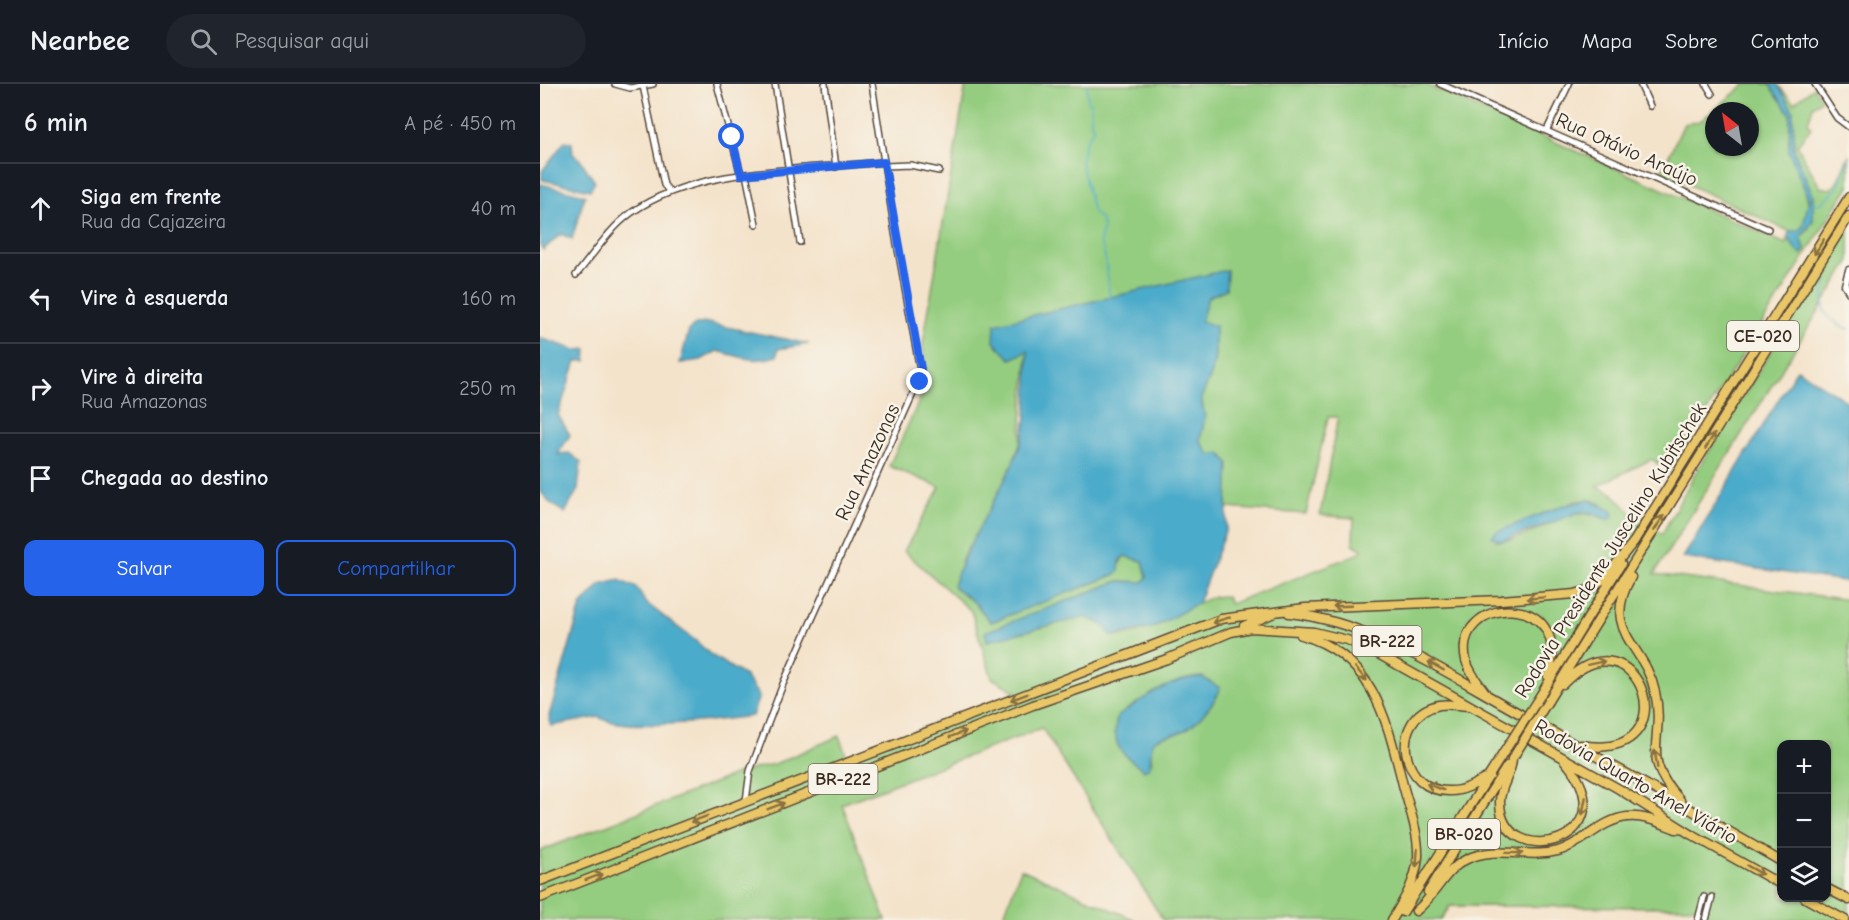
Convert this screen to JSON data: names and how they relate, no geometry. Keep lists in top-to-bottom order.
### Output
{
  "streets": {
    "highway": [
      "CE-020",
      "Rodovia Presidente Juscelino Kubitschek",
      "BR-222",
      "Rodovia Quarto Anel Viário",
      "BR-020"
    ],
    "street": ["Rua Otávio Araújo", "Rua Amazonas"]
  },
  "crossings": [
    ["Rua Amazonas", "BR-222"],
    ["BR-222", "Rodovia Quarto Anel Viário"]
  ],
  "north": "top left",
  "page": {
    "header": "Nearbee",
    "search": "Pesquisar aqui",
    "nav": [
      "Início",
      "Mapa",
      "Sobre",
      "Contato"
    ],
    "heading": ["6 min", "A pé · 450 m"],
    "list": [
      ["Siga em frente", "Rua da Cajazeira", "40 m"],
      ["Vire à esquerda", "160 m"],
      ["Vire à direita", "Rua Amazonas", "250 m"],
      "Chegada ao destino"
    ],
    "buttons": ["Salvar", "Compartilhar"],
    "map_buttons": ["+", "−"]
  }
}
